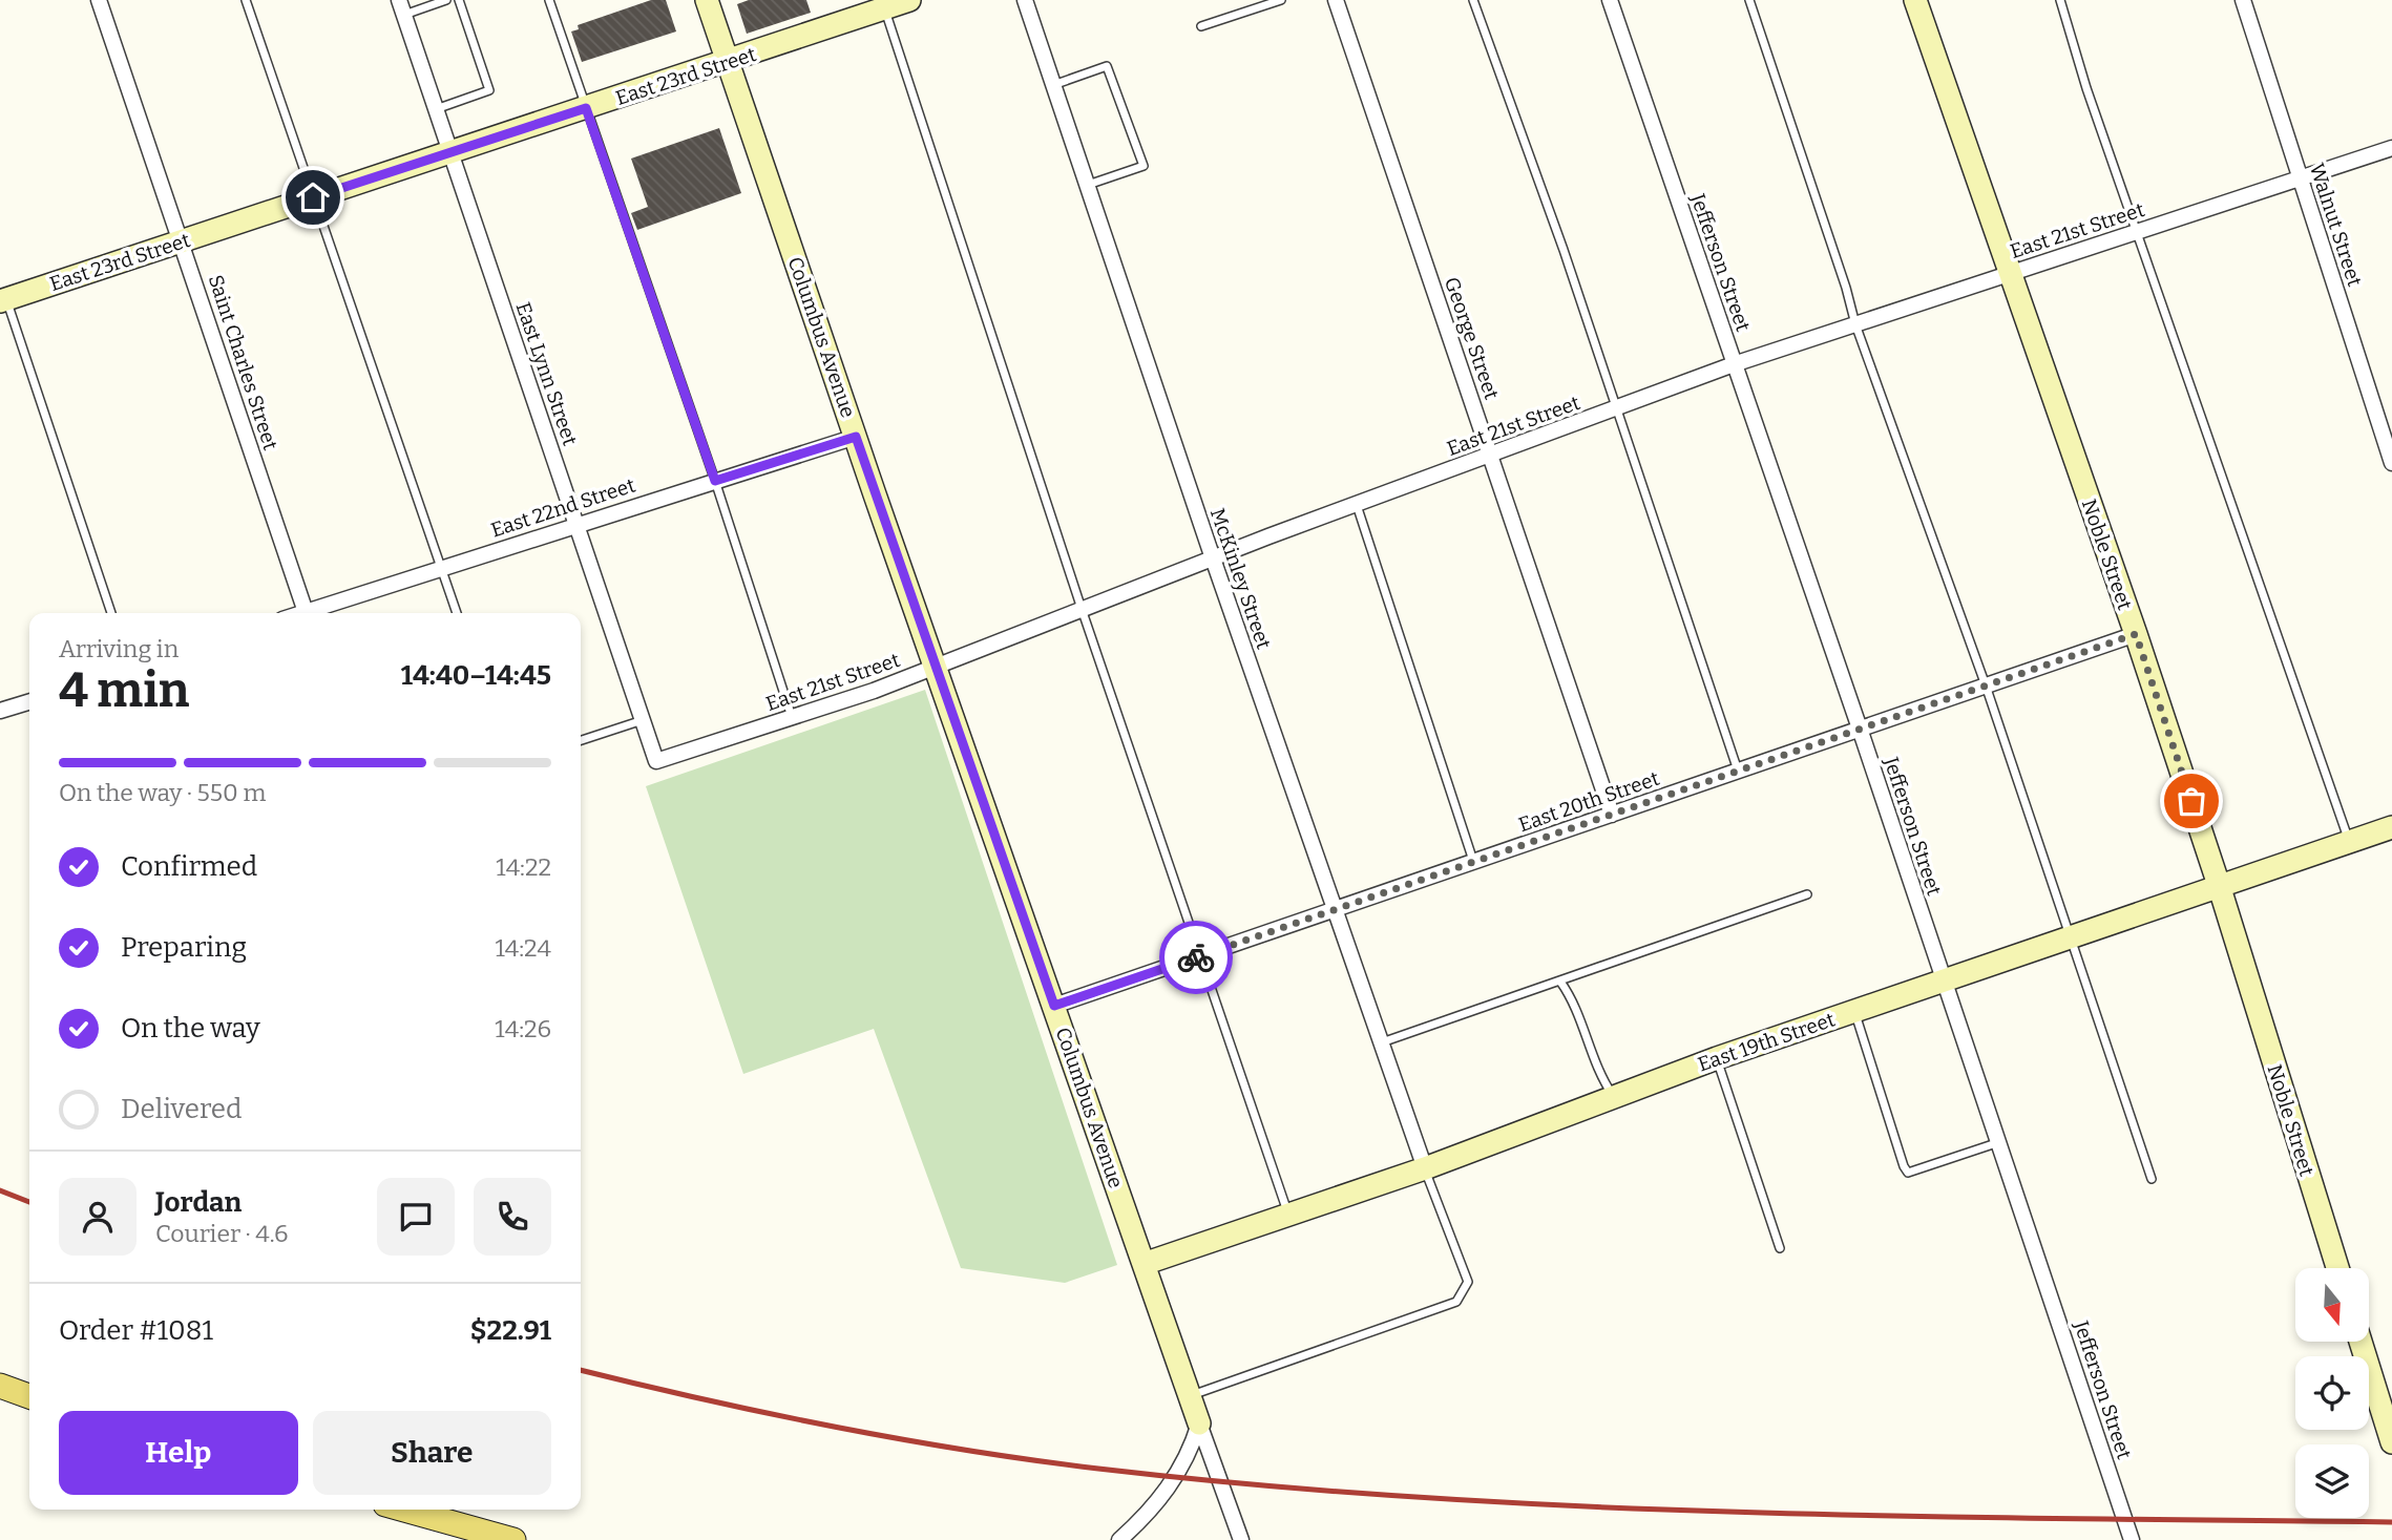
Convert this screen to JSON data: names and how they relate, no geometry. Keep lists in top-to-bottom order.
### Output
{
  "streets": {
    "street": [
      "East 23rd Street",
      "Walnut Street",
      "East 21st Street",
      "Jefferson Street",
      "Columbus Avenue",
      "George Street",
      "Saint Charles Street",
      "East Lynn Street",
      "East 22nd Street",
      "Noble Street",
      "McKinley Street",
      "East 20th Street",
      "East 19th Street"
    ]
  },
  "crossings": [
    ["East 23rd Street", "Columbus Avenue"],
    ["East 23rd Street", "Saint Charles Street"],
    ["East 23rd Street", "East Lynn Street"],
    ["Walnut Street", "East 21st Street"],
    ["East 21st Street", "Jefferson Street"],
    ["East 21st Street", "Columbus Avenue"],
    ["East 21st Street", "George Street"],
    ["East 21st Street", "East Lynn Street"],
    ["East 21st Street", "Noble Street"],
    ["East 21st Street", "McKinley Street"],
    ["Jefferson Street", "East 20th Street"],
    ["Jefferson Street", "East 19th Street"],
    ["Columbus Avenue", "East 22nd Street"],
    ["Columbus Avenue", "East 20th Street"],
    ["Columbus Avenue", "East 19th Street"],
    ["George Street", "East 20th Street"],
    ["Saint Charles Street", "East 22nd Street"],
    ["East Lynn Street", "East 22nd Street"],
    ["Noble Street", "East 20th Street"],
    ["Noble Street", "East 19th Street"],
    ["McKinley Street", "East 20th Street"],
    ["McKinley Street", "East 19th Street"]
  ],
  "north": "bottom",
  "page": {
    "heading": ["4 min", "Arriving in", "14:40–14:45"],
    "panel": [
      "Jordan",
      "Courier · 4.6",
      "Order #1081",
      "$22.91"
    ],
    "bar": "On the way · 550 m",
    "list": [
      ["Confirmed", "14:22"],
      ["Preparing", "14:24"],
      ["On the way", "14:26"],
      "Delivered"
    ],
    "buttons": ["Help", "Share"]
  }
}
